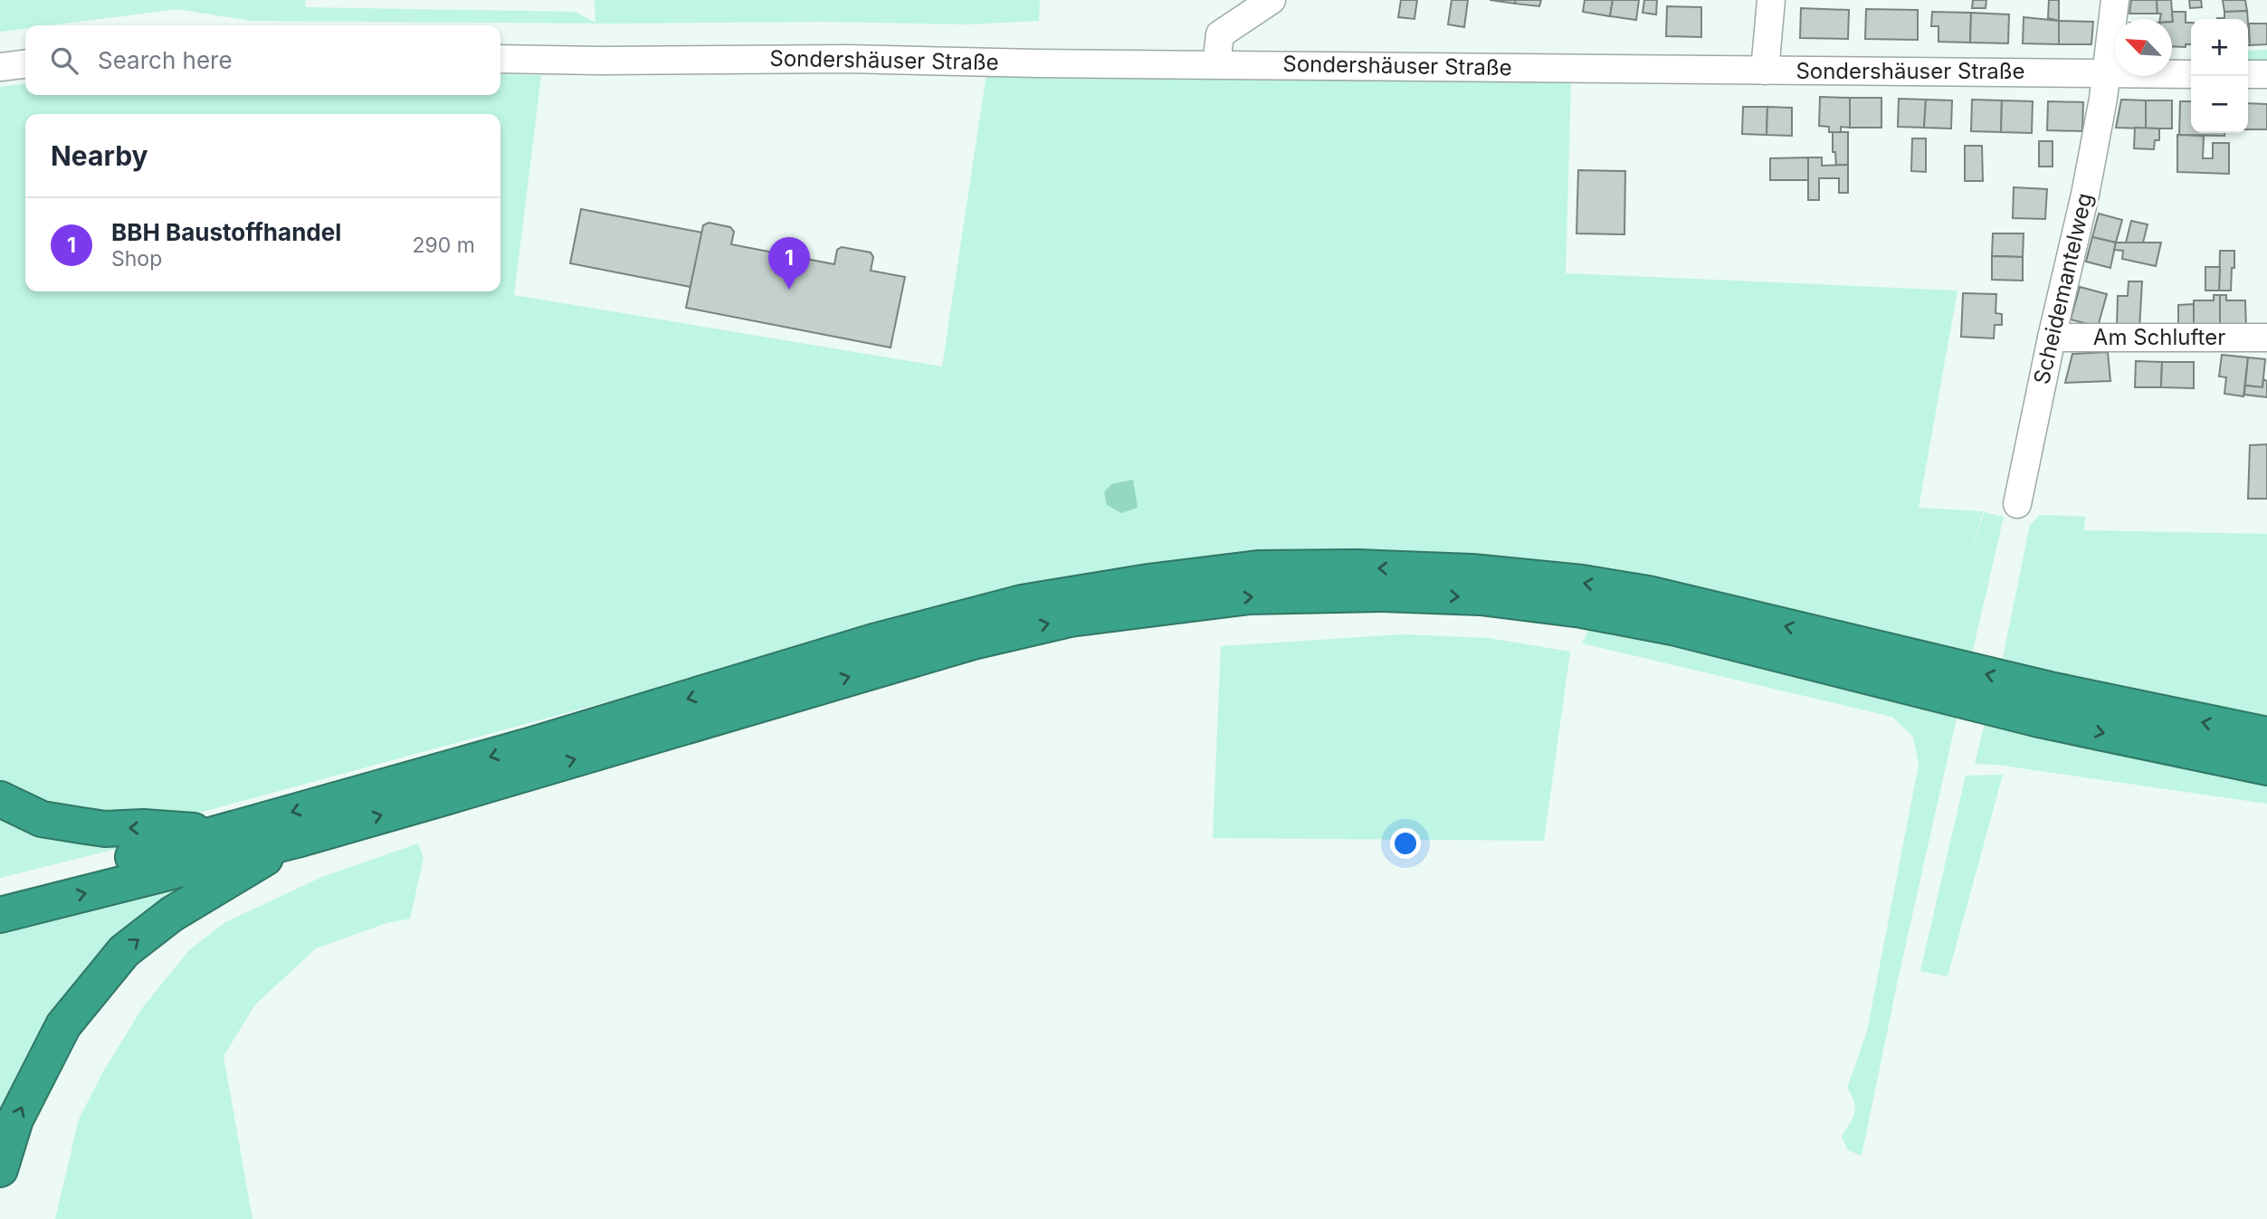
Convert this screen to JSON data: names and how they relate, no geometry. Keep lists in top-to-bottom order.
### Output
{
  "streets": {
    "street": ["Sondershäuser Straße", "Scheidemantelweg", "Am Schlufter"]
  },
  "crossings": [
    ["Sondershäuser Straße", "Scheidemantelweg"],
    ["Scheidemantelweg", "Am Schlufter"]
  ],
  "north": "top left",
  "page": {
    "map_buttons": ["+", "−"],
    "search": "Search here",
    "heading": "Nearby",
    "list": [
      {
        "mark": "1",
        "name": "BBH Baustoffhandel",
        "note": "Shop",
        "value": "290 m"
      }
    ],
    "pins": "1"
  }
}
